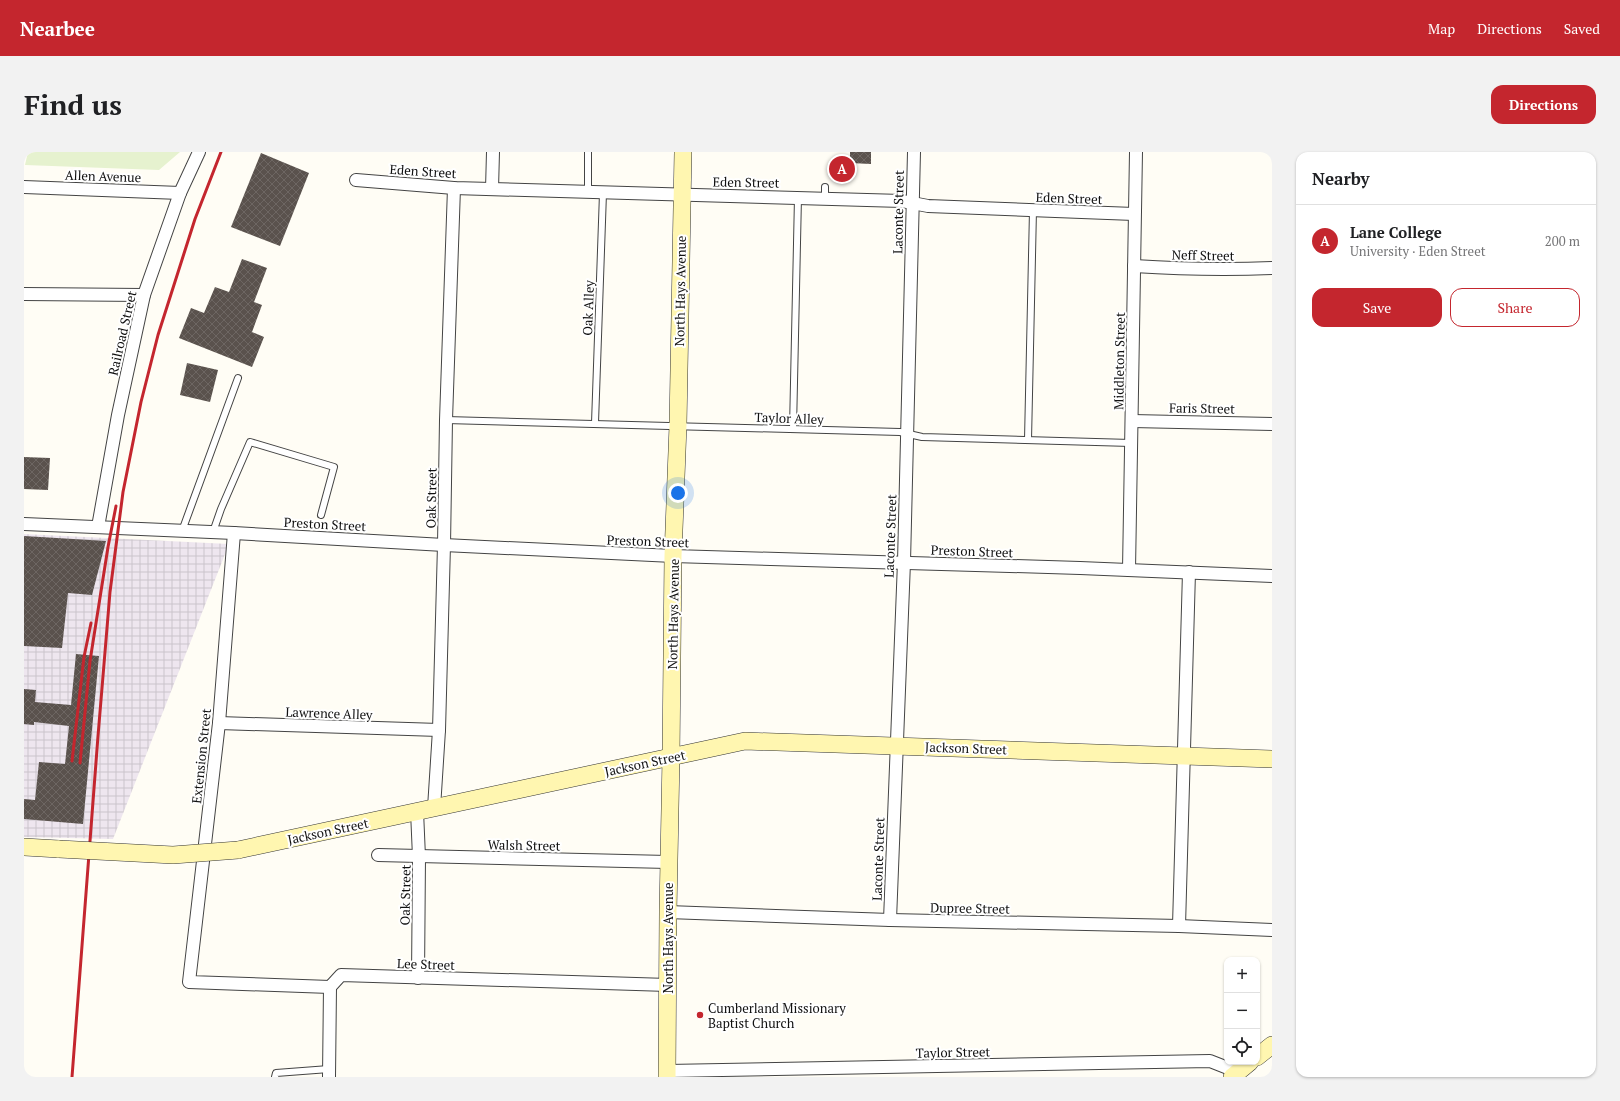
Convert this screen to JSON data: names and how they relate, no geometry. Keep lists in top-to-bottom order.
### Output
{
  "streets": {
    "street": [
      "Eden Street",
      "Allen Avenue",
      "Laconte Street",
      "Neff Street",
      "North Hays Avenue",
      "Railroad Street",
      "Middleton Street",
      "Faris Street",
      "Oak Street",
      "Preston Street",
      "Lawrence Alley",
      "Jackson Street",
      "Extension Street",
      "Walsh Street",
      "Dupree Street",
      "Lee Street",
      "Taylor Street"
    ],
    "lane": ["Oak Alley", "Taylor Alley"]
  },
  "crossings": [
    ["Eden Street", "Laconte Street"],
    ["Eden Street", "North Hays Avenue"],
    ["Eden Street", "Oak Alley"],
    ["Eden Street", "Middleton Street"],
    ["Eden Street", "Oak Street"],
    ["Allen Avenue", "Railroad Street"],
    ["Laconte Street", "Taylor Alley"],
    ["Laconte Street", "Preston Street"],
    ["Laconte Street", "Jackson Street"],
    ["Laconte Street", "Dupree Street"],
    ["Neff Street", "Middleton Street"],
    ["North Hays Avenue", "Taylor Alley"],
    ["North Hays Avenue", "Preston Street"],
    ["North Hays Avenue", "Jackson Street"],
    ["North Hays Avenue", "Walsh Street"],
    ["North Hays Avenue", "Dupree Street"],
    ["North Hays Avenue", "Lee Street"],
    ["North Hays Avenue", "Taylor Street"],
    ["Oak Alley", "Taylor Alley"],
    ["Railroad Street", "Preston Street"],
    ["Middleton Street", "Faris Street"],
    ["Middleton Street", "Taylor Alley"],
    ["Middleton Street", "Preston Street"],
    ["Taylor Alley", "Oak Street"],
    ["Oak Street", "Preston Street"],
    ["Oak Street", "Lawrence Alley"],
    ["Oak Street", "Jackson Street"],
    ["Oak Street", "Walsh Street"],
    ["Oak Street", "Lee Street"],
    ["Preston Street", "Extension Street"],
    ["Lawrence Alley", "Extension Street"],
    ["Extension Street", "Lee Street"]
  ],
  "places": ["Cumberland Missionary Baptist Church"],
  "page": {
    "header": "Nearbee",
    "nav": ["Map", "Directions", "Saved"],
    "buttons": [
      "Directions",
      ["Save", "Share"]
    ],
    "title": "Find us",
    "heading": "Nearby",
    "pins": "A",
    "list": [
      {
        "mark": "A",
        "name": "Lane College",
        "note": "University · Eden Street",
        "value": "200 m"
      }
    ],
    "map_buttons": ["+", "−"]
  }
}
